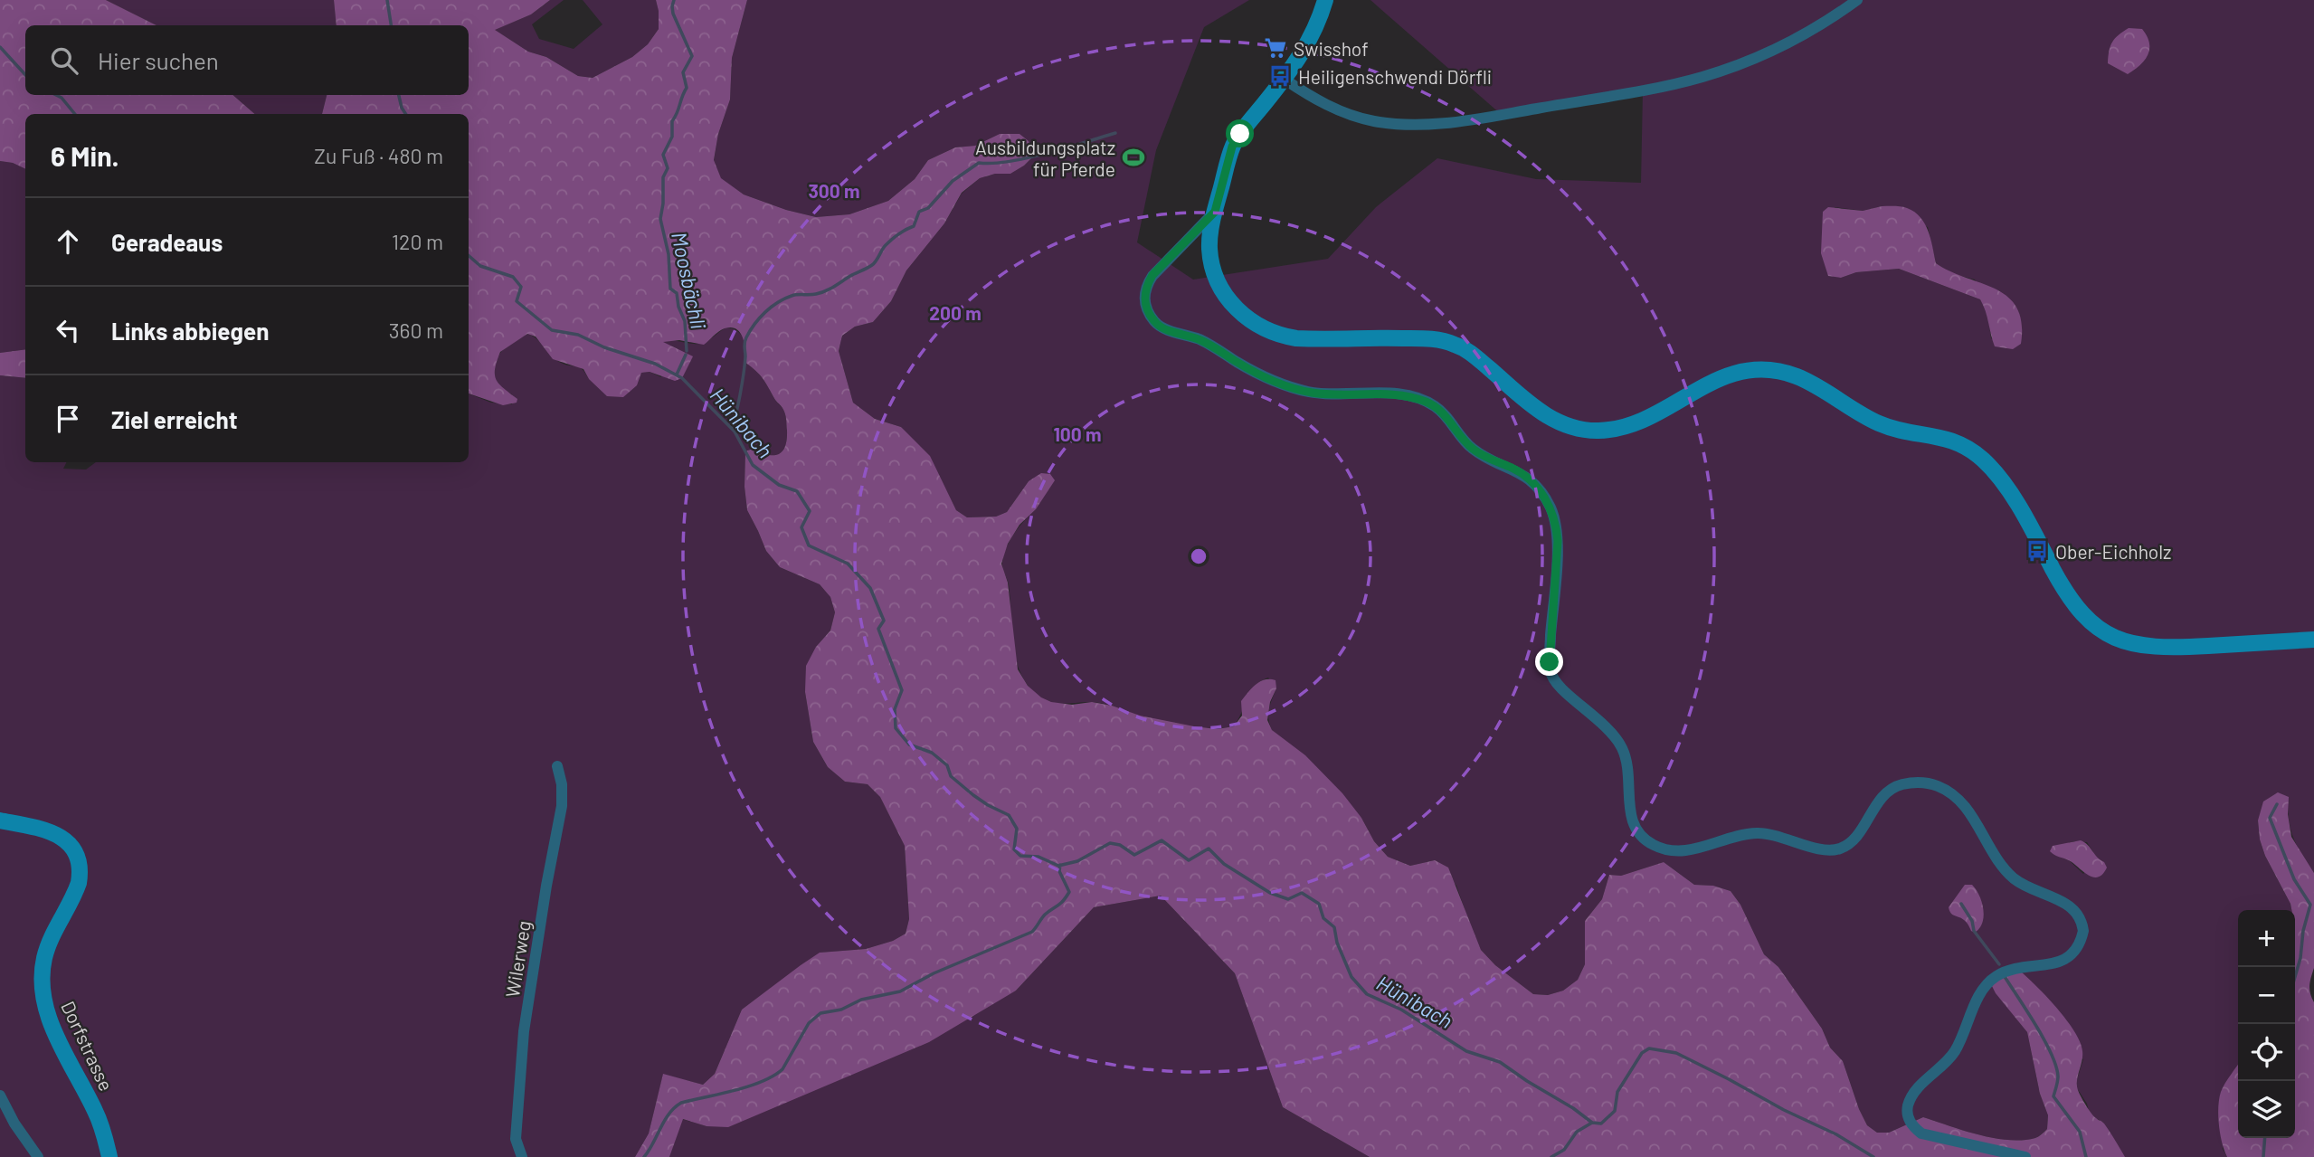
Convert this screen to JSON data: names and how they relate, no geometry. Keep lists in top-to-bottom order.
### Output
{
  "streets": {
    "street": ["Wilerweg", "Dorfstrasse"]
  },
  "water": ["Moosbächli", "Hünibach"],
  "places": {
    "supermarket": ["Swisshof"],
    "bus stop": ["Heiligenschwendi Dörfli", "Ober-Eichholz"],
    "sports": ["Ausbildungsplatz für Pferde"]
  },
  "page": {
    "search": "Hier suchen",
    "heading": ["6 Min.", "Zu Fuß · 480 m"],
    "list": [
      ["Geradeaus", "120 m"],
      ["Links abbiegen", "360 m"],
      "Ziel erreicht"
    ],
    "map_buttons": ["+", "−"]
  },
  "rings": ["300 m", "200 m", "100 m"]
}
